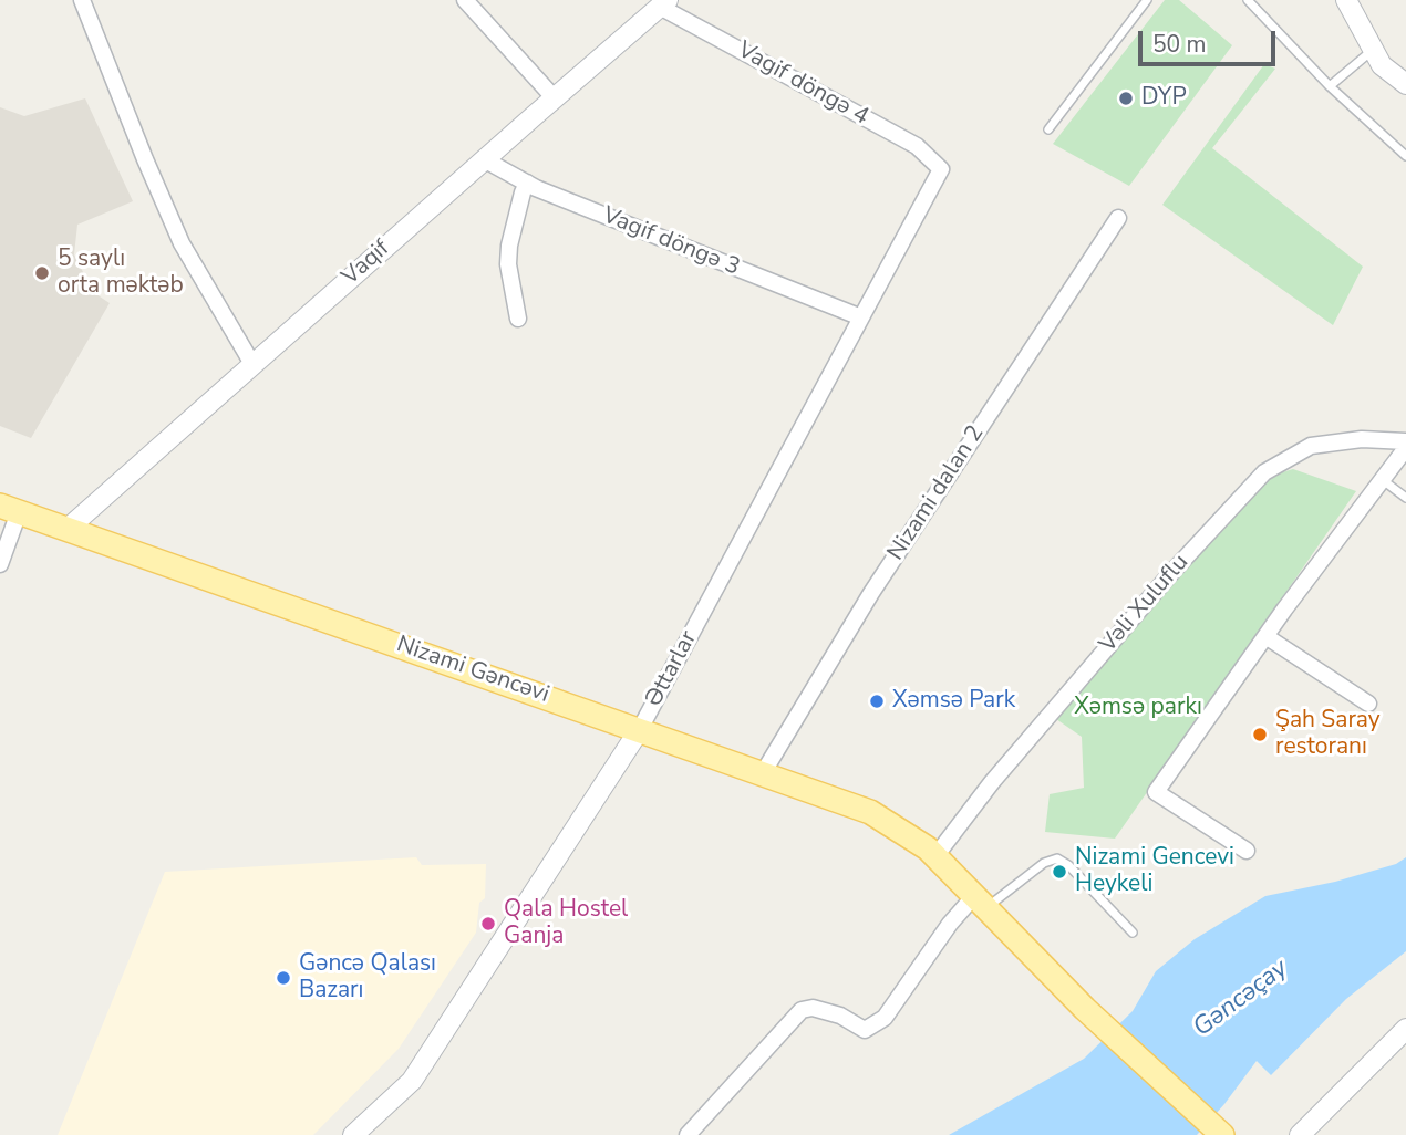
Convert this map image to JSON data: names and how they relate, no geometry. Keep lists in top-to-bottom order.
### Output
{
  "streets": {
    "main road": ["Nizami Gəncəvi"],
    "street": [
      "Vagif döngə 4",
      "Vagif döngə 3",
      "Vaqif",
      "Nizami dalan 2",
      "Vəli Xuluflu",
      "Əttarlar"
    ]
  },
  "crossings": [
    ["Vagif döngə 4", "Vaqif"],
    ["Vagif döngə 4", "Əttarlar"],
    ["Vagif döngə 3", "Vaqif"],
    ["Vagif döngə 3", "Əttarlar"],
    ["Vaqif", "Nizami Gəncəvi"],
    ["Nizami dalan 2", "Nizami Gəncəvi"],
    ["Vəli Xuluflu", "Nizami Gəncəvi"],
    ["Əttarlar", "Nizami Gəncəvi"]
  ],
  "water": ["Gəncəçay"],
  "parks": ["Xəmsə parkı"],
  "places": [
    "DYP",
    "5 saylı orta məktəb",
    "Xəmsə Park",
    "Şah Saray restoranı",
    "Nizami Gencevi Heykeli",
    "Qala Hostel Ganja",
    "Gəncə Qalası Bazarı"
  ],
  "scale_bar": "50 m"
}
